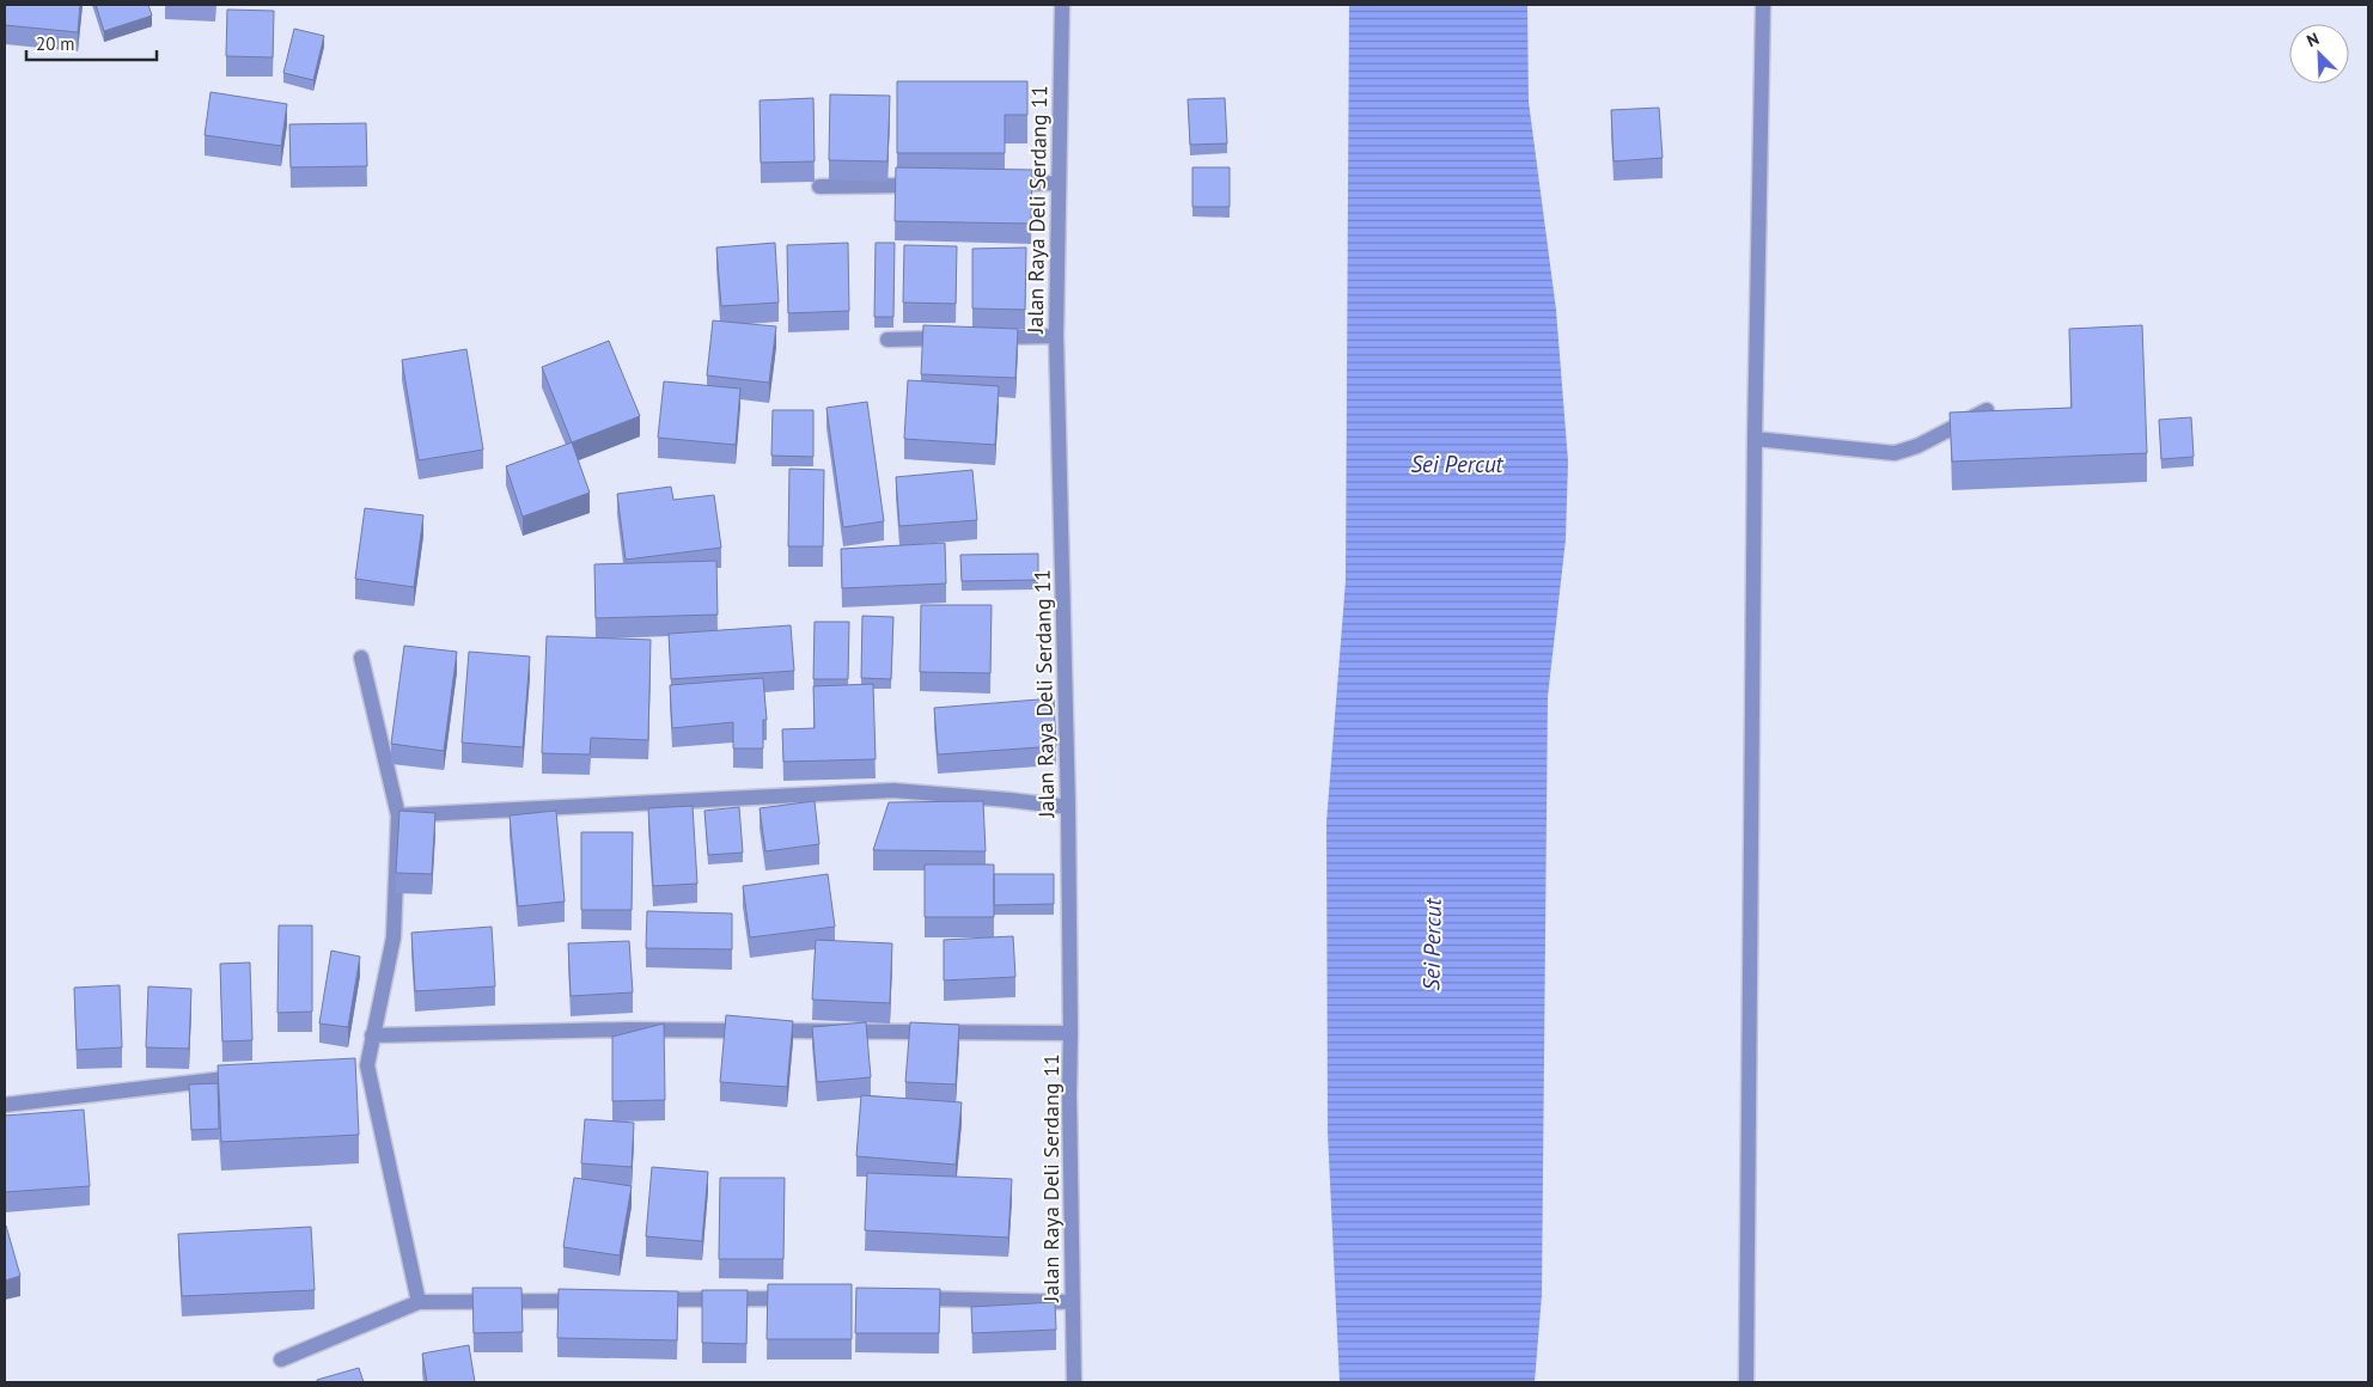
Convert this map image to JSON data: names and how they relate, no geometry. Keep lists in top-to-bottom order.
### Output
{
  "streets": {
    "street": ["Jalan Raya Deli Serdang 11"]
  },
  "water": ["Sei Percut"],
  "scale_bar": "20 m",
  "north": "top left"
}
